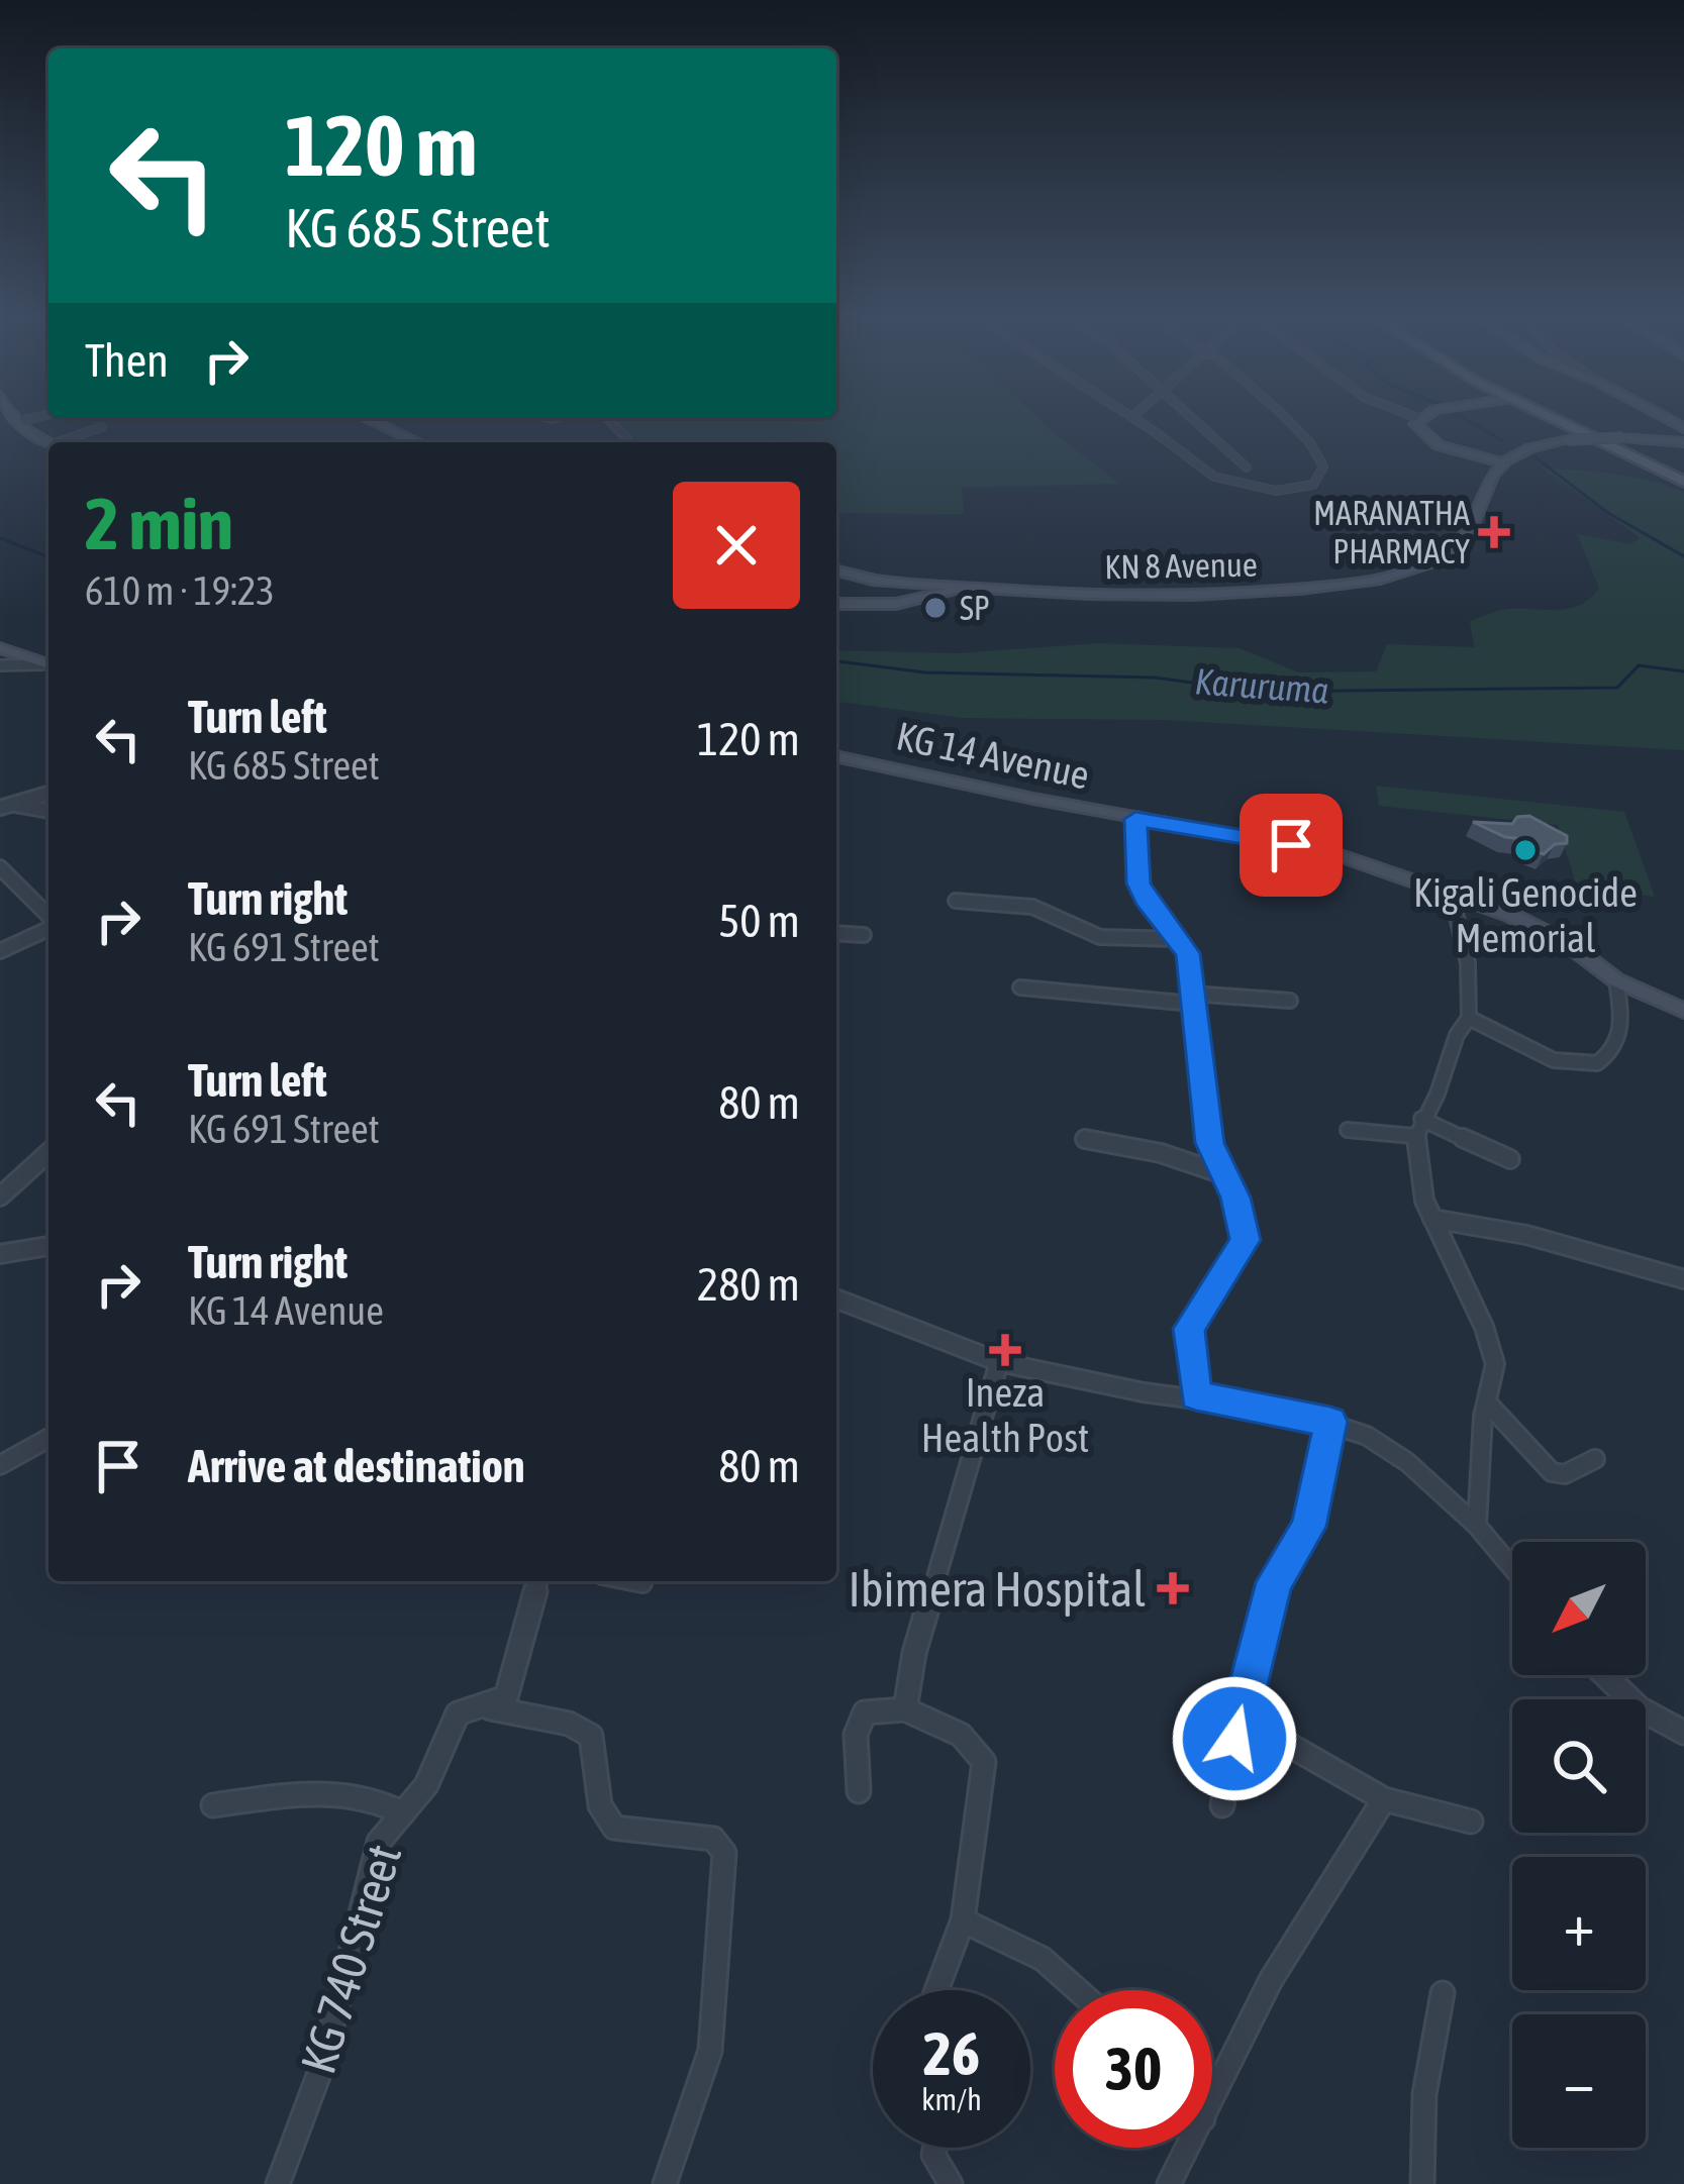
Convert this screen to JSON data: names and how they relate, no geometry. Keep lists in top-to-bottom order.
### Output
{
  "streets": {
    "main road": ["KN 8 Avenue", "KG 14 Avenue"],
    "street": ["KG 740 Street"]
  },
  "water": ["Karuruma"],
  "places": {
    "health": ["MARANATHA PHARMACY", "Ineza Health Post", "Ibimera Hospital"],
    "other": ["SP", "Kigali Genocide Memorial"]
  },
  "north": "bottom left",
  "page": {
    "turn": ["120 m", "KG 685 Street"],
    "then": "Then",
    "heading": ["2 min", "610 m · 19:23"],
    "list": [
      {
        "name": "Turn left",
        "note": "KG 685 Street",
        "value": "120 m"
      },
      {
        "name": "Turn right",
        "note": "KG 691 Street",
        "value": "50 m"
      },
      {
        "name": "Turn left",
        "note": "KG 691 Street",
        "value": "80 m"
      },
      {
        "name": "Turn right",
        "note": "KG 14 Avenue",
        "value": "280 m"
      },
      {
        "name": "Arrive at destination",
        "value": "80 m"
      }
    ],
    "map_buttons": ["+", "−"],
    "speed": "26 km/h",
    "limit": "30"
  }
}
